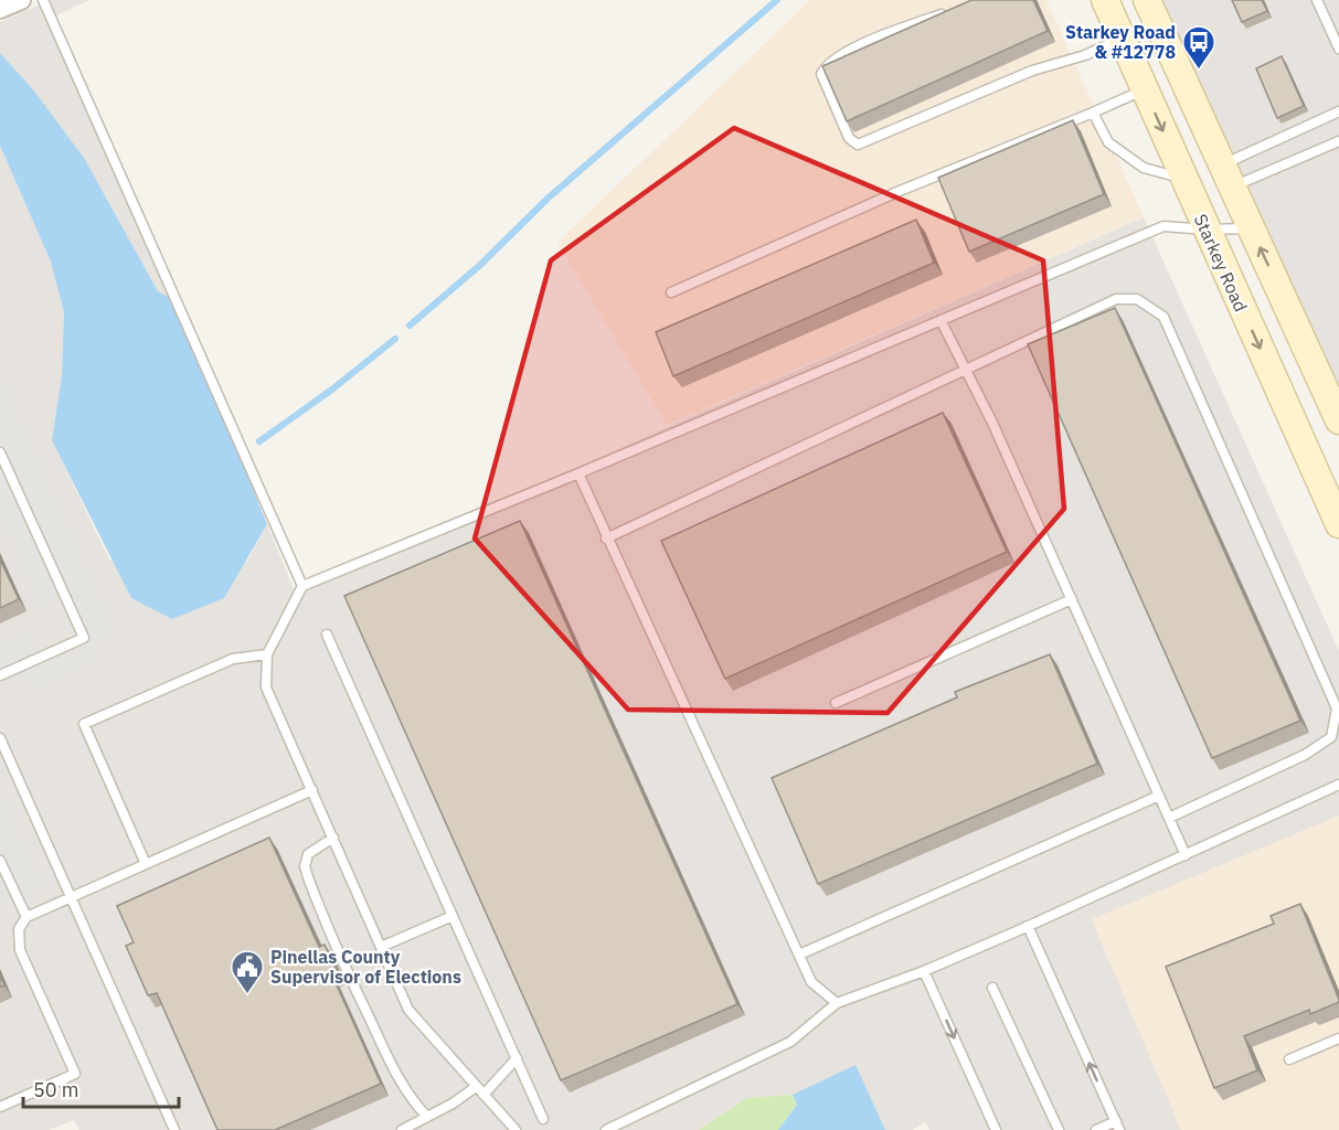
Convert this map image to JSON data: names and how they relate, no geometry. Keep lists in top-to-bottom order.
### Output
{
  "streets": {
    "main road": ["Starkey Road"]
  },
  "places": {
    "bus stop": ["Starkey Road & #12778"],
    "public building": ["Pinellas County Supervisor of Elections"]
  },
  "scale_bar": "50 m"
}
